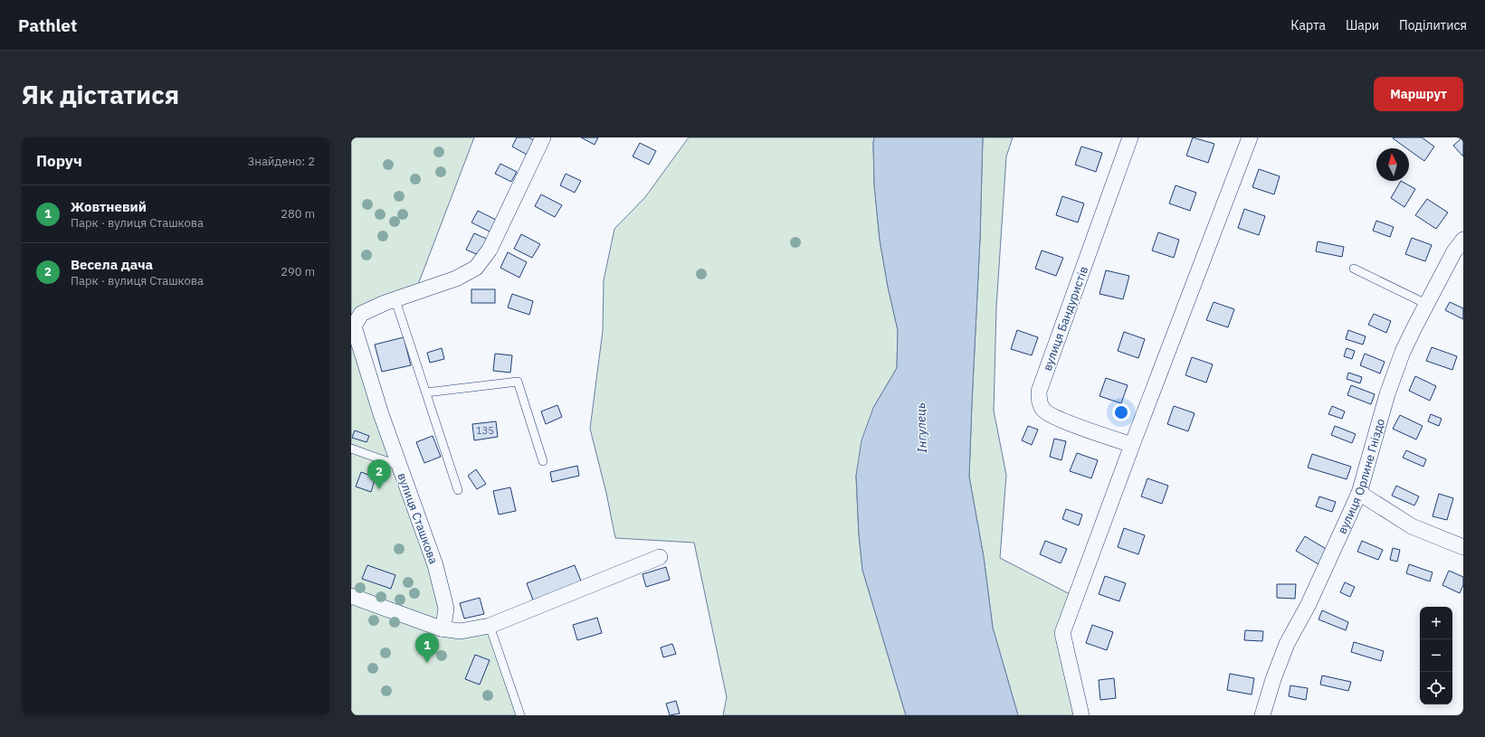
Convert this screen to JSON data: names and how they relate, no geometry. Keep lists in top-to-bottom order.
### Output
{
  "streets": {
    "street": ["вулиця Бандуристів", "вулиця Орлине Гніздо", "вулиця Сташкова"]
  },
  "water": ["Інгулець"],
  "house_numbers": ["135"],
  "north": "top",
  "page": {
    "header": "Pathlet",
    "nav": ["Карта", "Шари", "Поділитися"],
    "buttons": "Маршрут",
    "title": "Як дістатися",
    "heading": ["Поруч", "Знайдено: 2"],
    "list": [
      {
        "mark": "1",
        "name": "Жовтневий",
        "note": "Парк · вулиця Сташкова",
        "value": "280 m"
      },
      {
        "mark": "2",
        "name": "Весела дача",
        "note": "Парк · вулиця Сташкова",
        "value": "290 m"
      }
    ],
    "pins": ["2", "1"],
    "map_buttons": ["+", "−"]
  }
}
